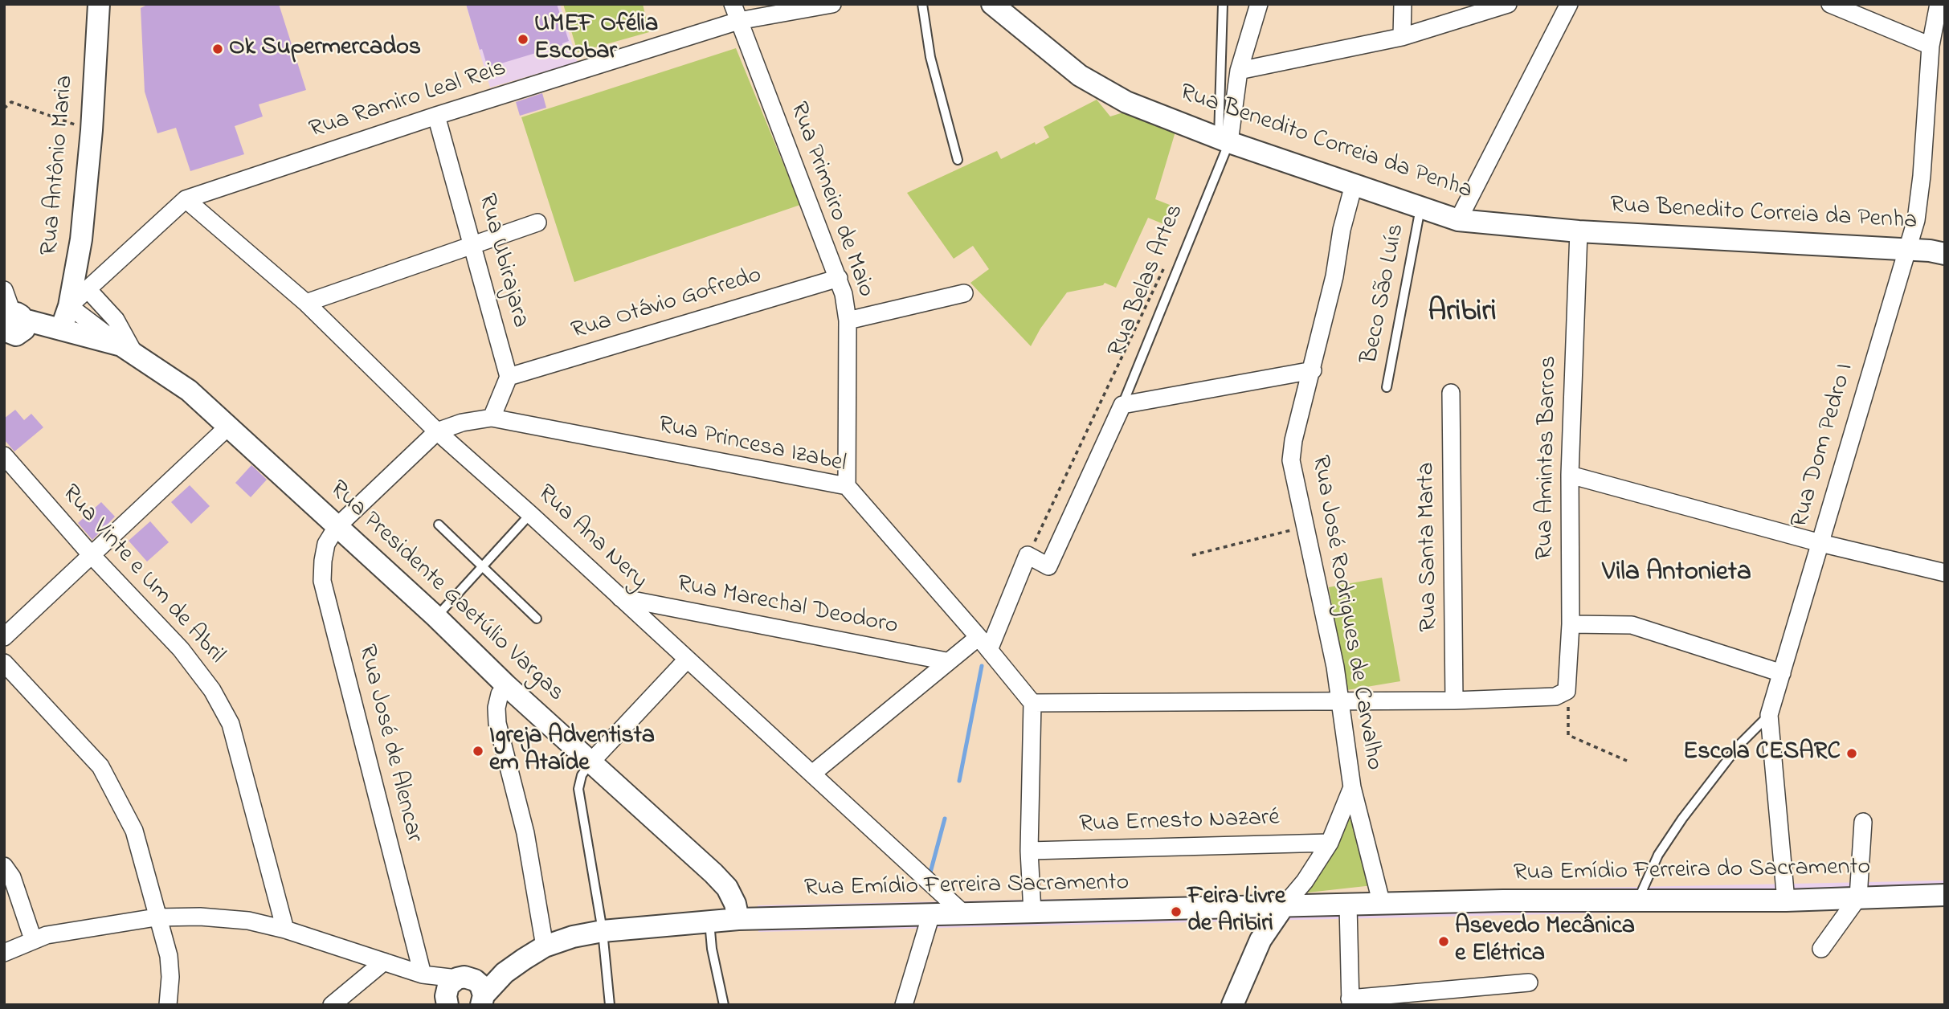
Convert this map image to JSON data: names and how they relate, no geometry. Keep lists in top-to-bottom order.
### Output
{
  "streets": {
    "street": [
      "Rua Ramiro Leal Reis",
      "Rua Benedito Correia da Penha",
      "Rua Antônio Maria",
      "Rua Primeiro de Maio",
      "Rua Ubirajara",
      "Rua Belas Artes",
      "Rua Otávio Gofredo",
      "Rua Princesa Izabel",
      "Rua Dom Pedro I",
      "Rua Amintas Barros",
      "Rua Ana Nery",
      "Rua Santa Marta",
      "Rua Vinte e Um de Abril",
      "Rua Presidente Gaetúlio Vargas",
      "Rua Marechal Deodoro",
      "Rua José Rodrigues de Carvalho",
      "Rua José de Alencar",
      "Rua Ernesto Nazaré",
      "Rua Emídio Ferreira do Sacramento",
      "Rua Emídio Ferreira Sacramento"
    ],
    "lane": ["Beco São Luís"]
  },
  "crossings": [
    ["Rua Ramiro Leal Reis", "Rua Antônio Maria"],
    ["Rua Ramiro Leal Reis", "Rua Primeiro de Maio"],
    ["Rua Ramiro Leal Reis", "Rua Ubirajara"],
    ["Rua Ramiro Leal Reis", "Rua Ana Nery"],
    ["Rua Benedito Correia da Penha", "Rua Belas Artes"],
    ["Rua Benedito Correia da Penha", "Beco São Luís"],
    ["Rua Benedito Correia da Penha", "Rua Dom Pedro I"],
    ["Rua Benedito Correia da Penha", "Rua Amintas Barros"],
    ["Rua Benedito Correia da Penha", "Rua José Rodrigues de Carvalho"],
    ["Rua Antônio Maria", "Rua Presidente Gaetúlio Vargas"],
    ["Rua Primeiro de Maio", "Rua Otávio Gofredo"],
    ["Rua Primeiro de Maio", "Rua Princesa Izabel"],
    ["Rua Ubirajara", "Rua Otávio Gofredo"],
    ["Rua Princesa Izabel", "Rua Ana Nery"],
    ["Rua Dom Pedro I", "Rua Emídio Ferreira do Sacramento"],
    ["Rua Ana Nery", "Rua Marechal Deodoro"],
    ["Rua Ana Nery", "Rua Emídio Ferreira Sacramento"],
    ["Rua Presidente Gaetúlio Vargas", "Rua José de Alencar"],
    ["Rua Presidente Gaetúlio Vargas", "Rua Emídio Ferreira Sacramento"],
    ["Rua José Rodrigues de Carvalho", "Rua Ernesto Nazaré"],
    ["Rua José Rodrigues de Carvalho", "Rua Emídio Ferreira Sacramento"],
    ["Rua Emídio Ferreira do Sacramento", "Rua Emídio Ferreira Sacramento"]
  ],
  "districts": ["Aribiri", "Vila Antonieta"],
  "places": [
    "UMEF Ofélia Escobar",
    "Ok Supermercados",
    "Igreja Adventista em Ataíde",
    "Escola CESARC",
    "Feira Livre de Aribiri",
    "Asevedo Mecânica e Elétrica"
  ]
}
